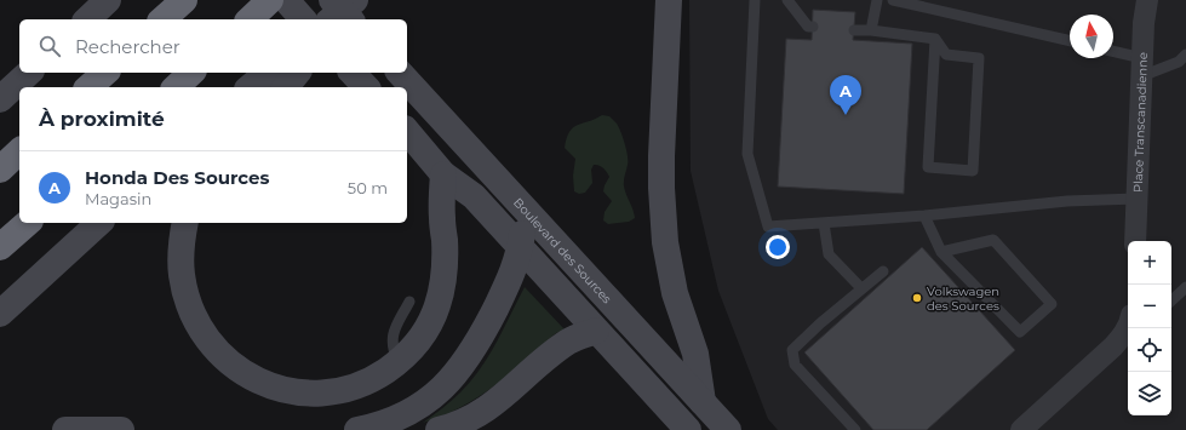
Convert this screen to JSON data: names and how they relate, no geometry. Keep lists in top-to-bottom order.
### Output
{
  "streets": {
    "main road": ["Boulevard des Sources"],
    "street": ["Place Transcanadienne"]
  },
  "places": ["Volkswagen des Sources"],
  "north": "top",
  "page": {
    "search": "Rechercher",
    "pins": "A",
    "heading": "À proximité",
    "list": [
      {
        "mark": "A",
        "name": "Honda Des Sources",
        "note": "Magasin",
        "value": "50 m"
      }
    ],
    "map_buttons": ["+", "−"]
  }
}
